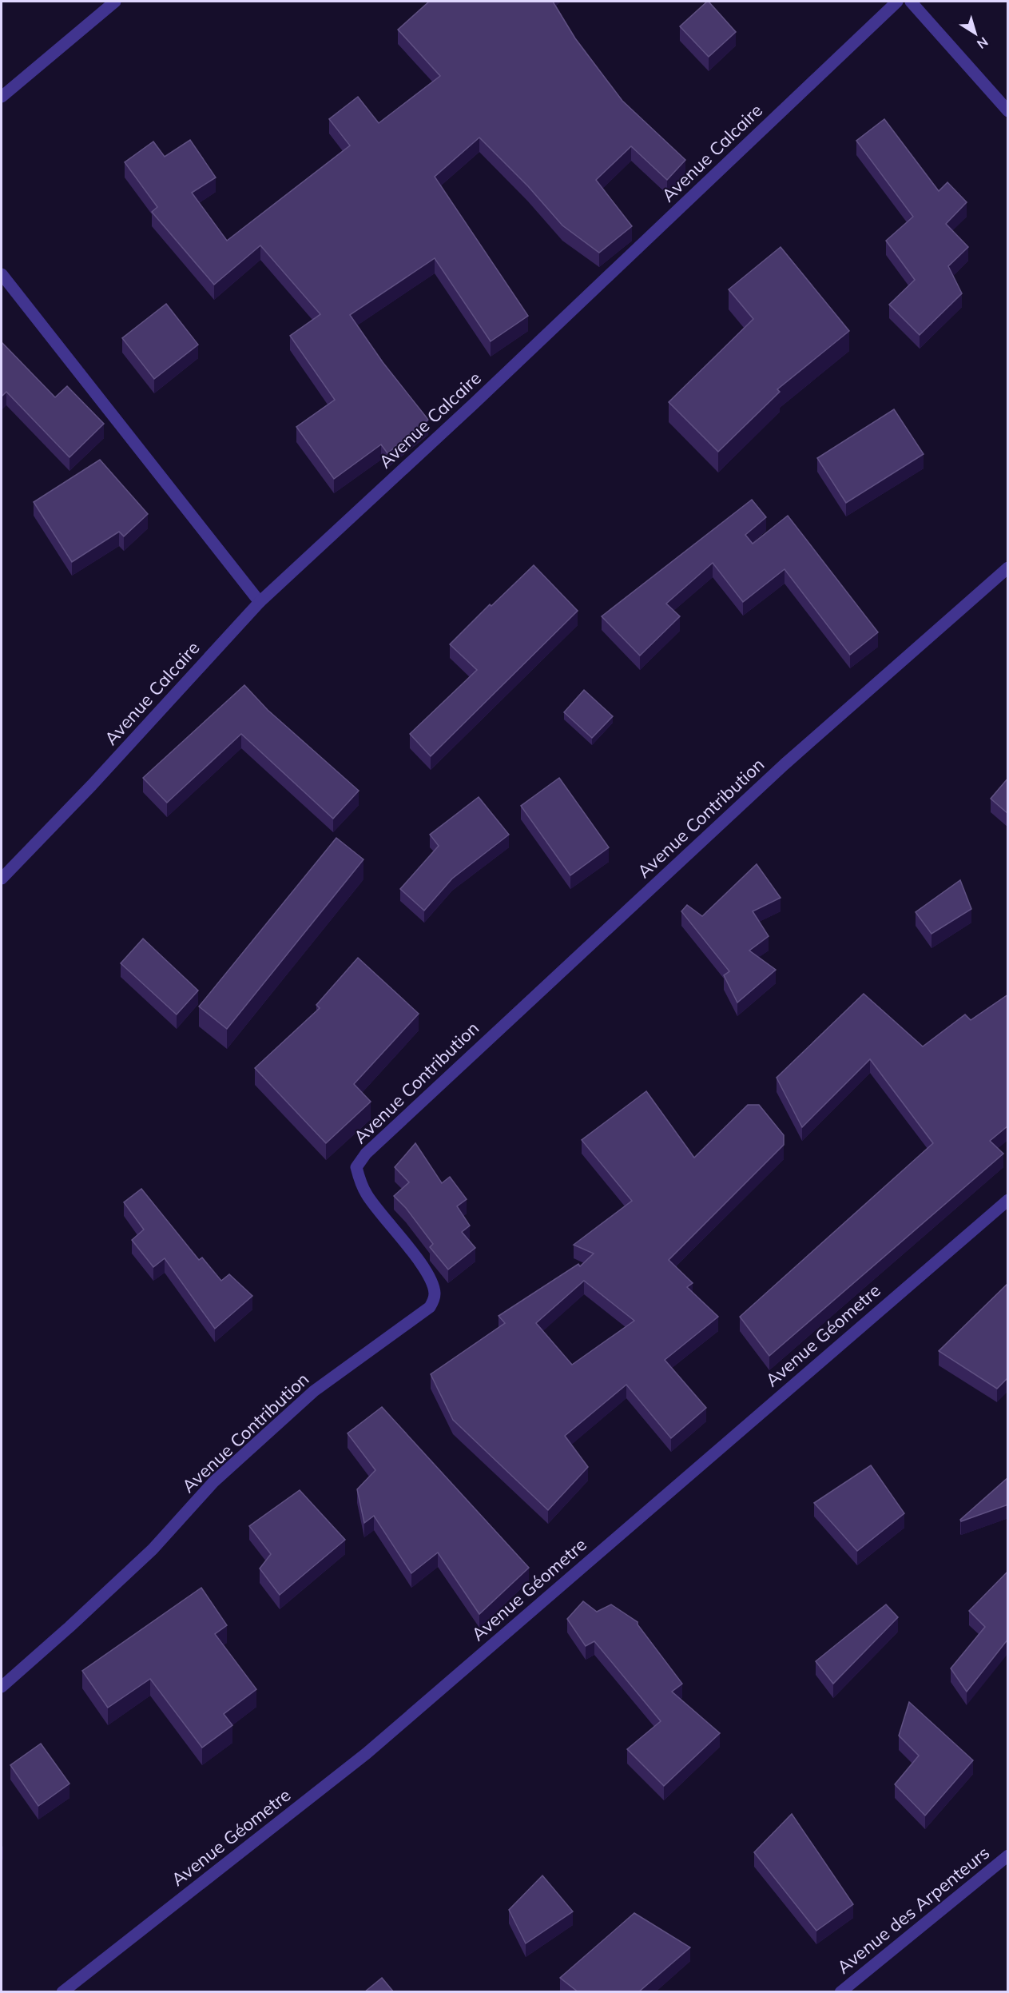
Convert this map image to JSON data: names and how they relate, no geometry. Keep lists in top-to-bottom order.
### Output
{
  "streets": {
    "street": [
      "Avenue Calcaire",
      "Avenue Contribution",
      "Avenue Géometre",
      "Avenue des Arpenteurs"
    ]
  },
  "north": "bottom right"
}
